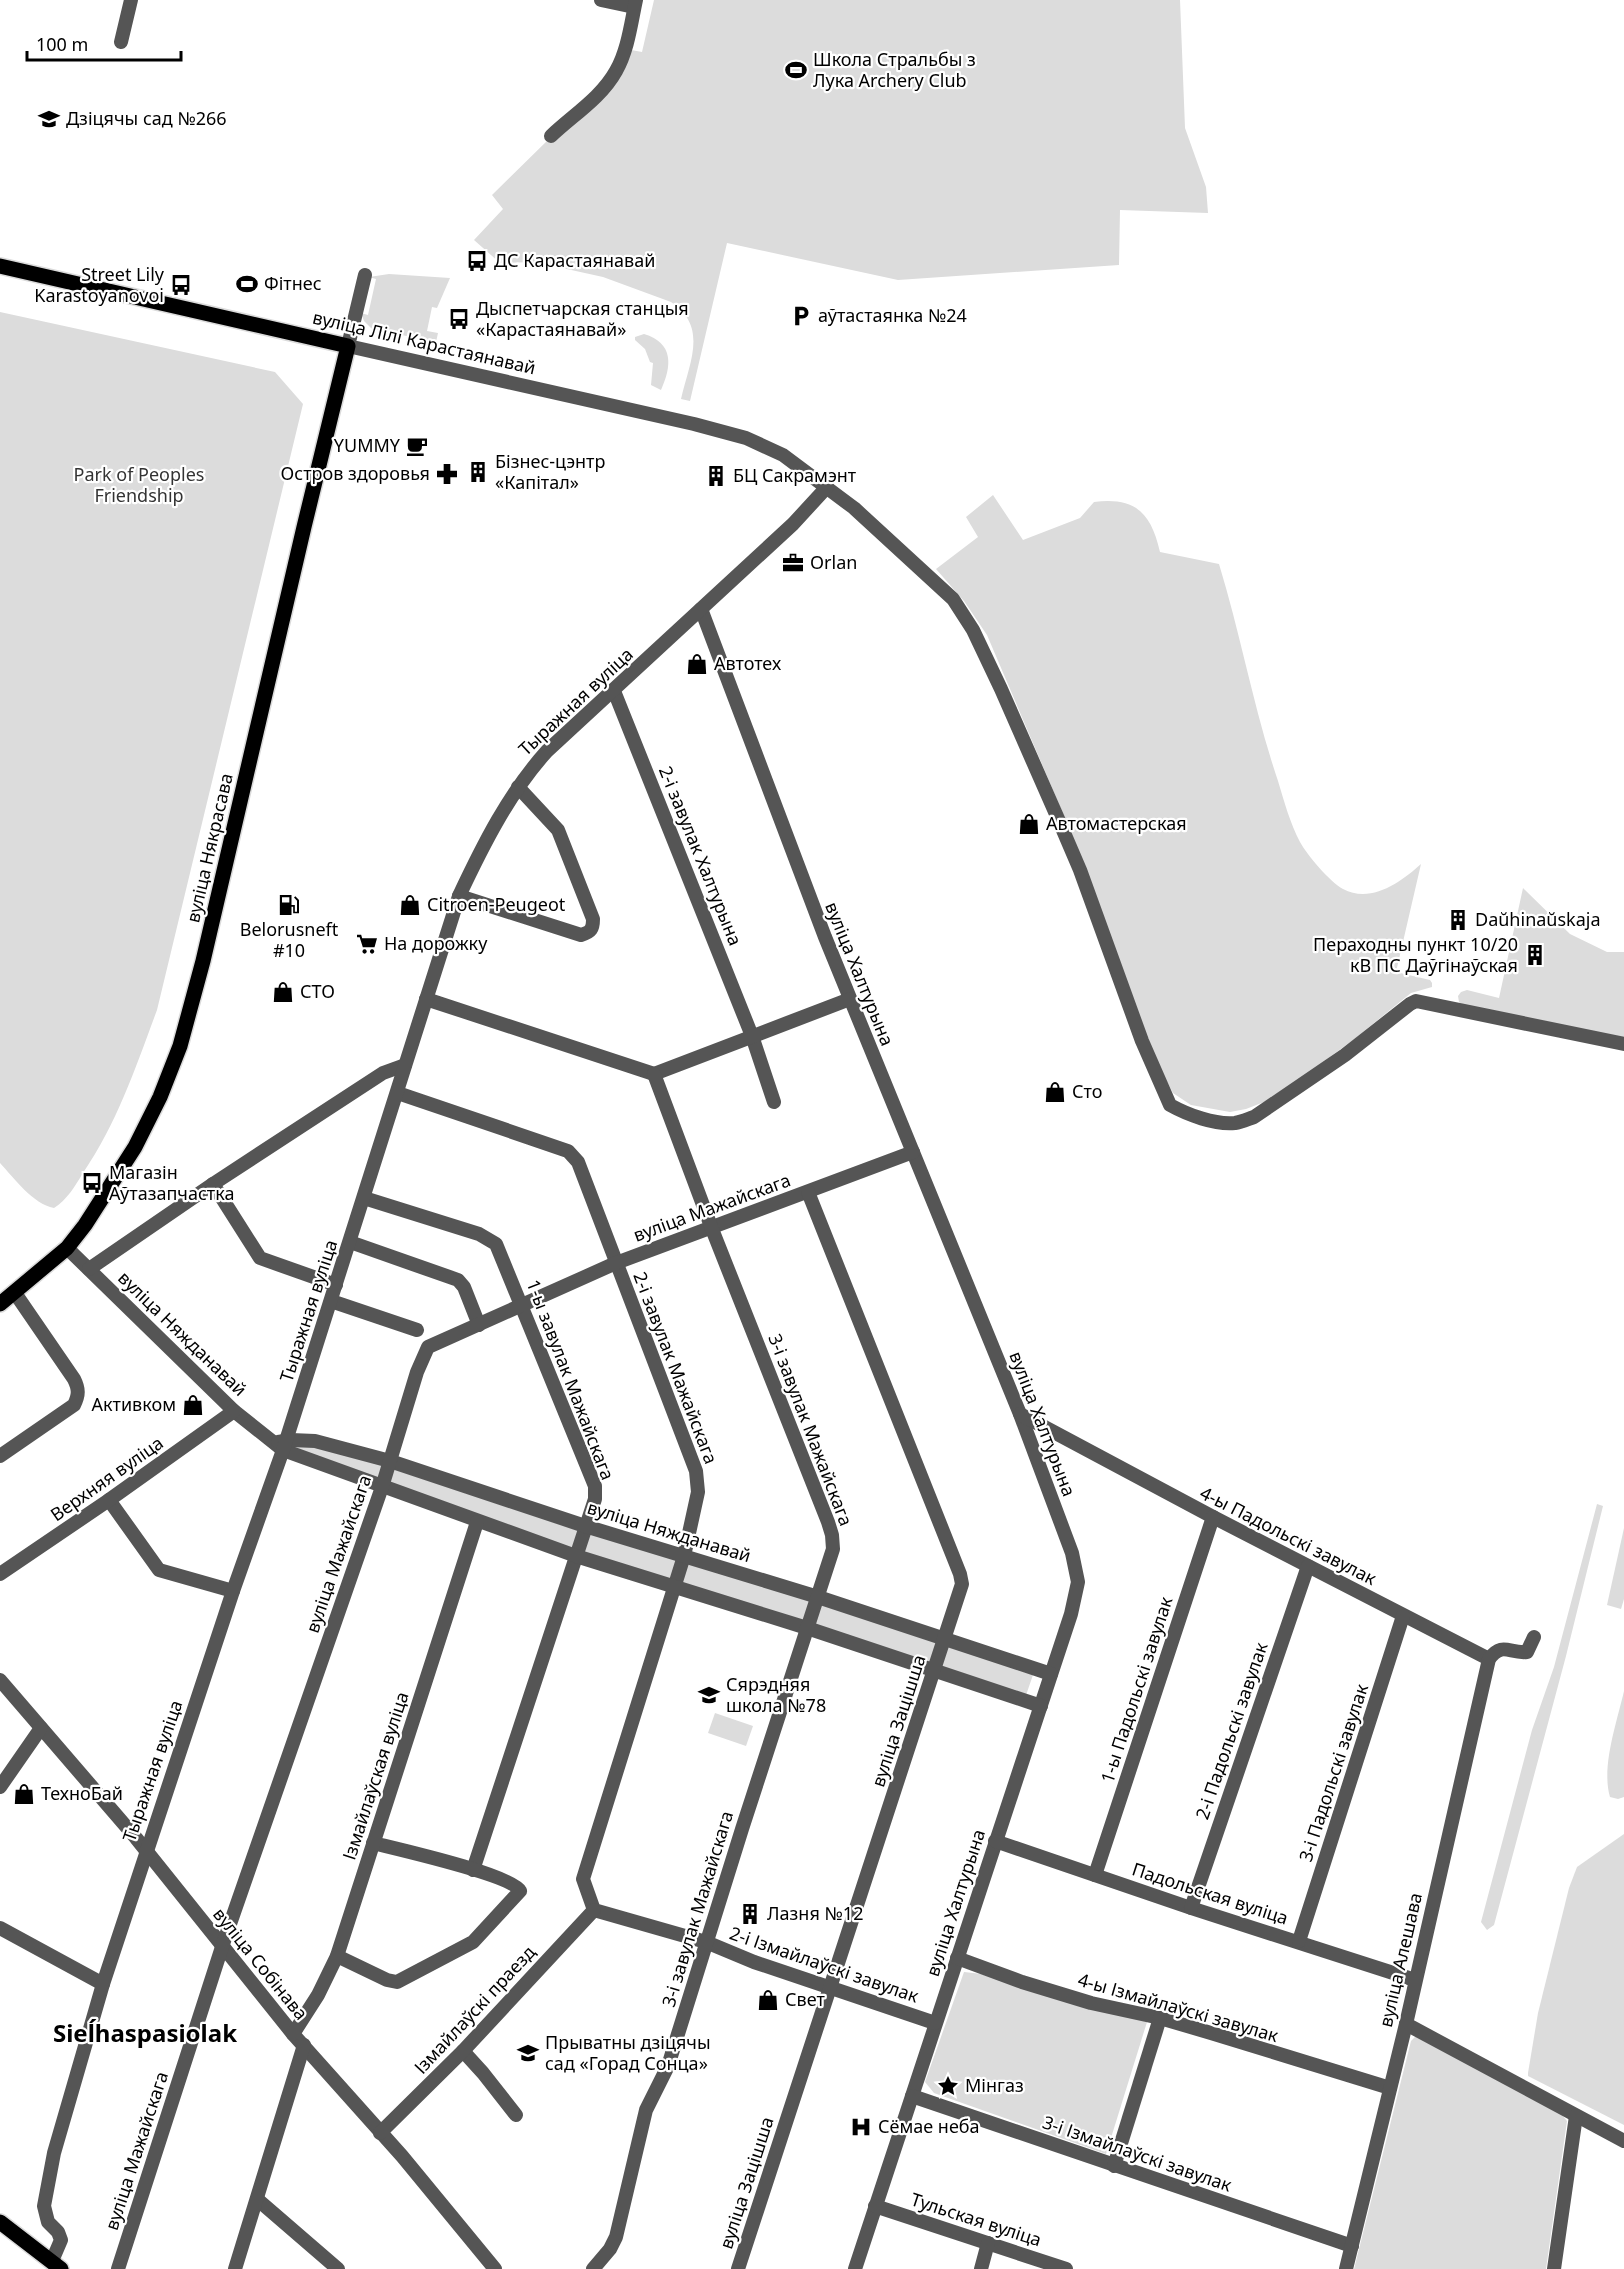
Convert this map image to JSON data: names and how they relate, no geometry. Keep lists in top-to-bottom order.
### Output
{
  "streets": {
    "main road": ["вуліца Лілі Карастаянавай", "вуліца Някрасава"],
    "street": [
      "Тыражная вуліца",
      "2-і завулак Халтурына",
      "вуліца Халтурына",
      "вуліца Мажайскага",
      "вуліца Няжданавай",
      "2-і завулак Мажайскага",
      "1-ы завулак Мажайскага",
      "3-і завулак Мажайскага",
      "Верхняя вуліца",
      "4-ы Падольскі завулак",
      "1-ы Падольскі завулак",
      "вуліца Зацішша",
      "2-і Падольскі завулак",
      "3-і Падольскі завулак",
      "Ізмайлаўская вуліца",
      "Падольская вуліца",
      "вуліца Алешава",
      "вуліца Собінава",
      "2-і Ізмайлаўскі завулак",
      "4-ы Ізмайлаўскі завулак",
      "Ізмайлаўскі праезд",
      "3-і Ізмайлаўскі завулак",
      "Тульская вуліца"
    ]
  },
  "crossings": [
    ["вуліца Лілі Карастаянавай", "Тыражная вуліца"],
    ["вуліца Лілі Карастаянавай", "вуліца Някрасава"],
    ["Тыражная вуліца", "2-і завулак Халтурына"],
    ["Тыражная вуліца", "вуліца Халтурына"],
    ["Тыражная вуліца", "вуліца Няжданавай"],
    ["Тыражная вуліца", "2-і завулак Мажайскага"],
    ["Тыражная вуліца", "1-ы завулак Мажайскага"],
    ["Тыражная вуліца", "вуліца Собінава"],
    ["вуліца Някрасава", "вуліца Няжданавай"],
    ["вуліца Халтурына", "вуліца Мажайскага"],
    ["вуліца Халтурына", "вуліца Няжданавай"],
    ["вуліца Халтурына", "4-ы Падольскі завулак"],
    ["вуліца Халтурына", "Падольская вуліца"],
    ["вуліца Халтурына", "2-і Ізмайлаўскі завулак"],
    ["вуліца Халтурына", "4-ы Ізмайлаўскі завулак"],
    ["вуліца Халтурына", "3-і Ізмайлаўскі завулак"],
    ["вуліца Халтурына", "Тульская вуліца"],
    ["вуліца Мажайскага", "вуліца Няжданавай"],
    ["вуліца Мажайскага", "2-і завулак Мажайскага"],
    ["вуліца Мажайскага", "1-ы завулак Мажайскага"],
    ["вуліца Мажайскага", "3-і завулак Мажайскага"],
    ["вуліца Мажайскага", "вуліца Зацішша"],
    ["вуліца Мажайскага", "вуліца Собінава"],
    ["вуліца Няжданавай", "2-і завулак Мажайскага"],
    ["вуліца Няжданавай", "1-ы завулак Мажайскага"],
    ["вуліца Няжданавай", "3-і завулак Мажайскага"],
    ["вуліца Няжданавай", "Верхняя вуліца"],
    ["вуліца Няжданавай", "вуліца Зацішша"],
    ["вуліца Няжданавай", "Ізмайлаўская вуліца"],
    ["2-і завулак Мажайскага", "2-і Ізмайлаўскі завулак"],
    ["2-і завулак Мажайскага", "Ізмайлаўскі праезд"],
    ["3-і завулак Мажайскага", "2-і Ізмайлаўскі завулак"],
    ["4-ы Падольскі завулак", "1-ы Падольскі завулак"],
    ["4-ы Падольскі завулак", "2-і Падольскі завулак"],
    ["4-ы Падольскі завулак", "3-і Падольскі завулак"],
    ["4-ы Падольскі завулак", "вуліца Алешава"],
    ["1-ы Падольскі завулак", "Падольская вуліца"],
    ["вуліца Зацішша", "2-і Ізмайлаўскі завулак"],
    ["2-і Падольскі завулак", "Падольская вуліца"],
    ["3-і Падольскі завулак", "Падольская вуліца"],
    ["Ізмайлаўская вуліца", "вуліца Собінава"],
    ["Падольская вуліца", "вуліца Алешава"],
    ["вуліца Алешава", "4-ы Ізмайлаўскі завулак"],
    ["вуліца Алешава", "3-і Ізмайлаўскі завулак"],
    ["вуліца Собінава", "Ізмайлаўскі праезд"],
    ["2-і Ізмайлаўскі завулак", "Ізмайлаўскі праезд"]
  ],
  "districts": ["Sieĺhaspasiolak"],
  "parks": ["Park of Peoples Friendship"],
  "places": {
    "sports": ["Школа Стральбы з Лука Archery Club", "Фітнес"],
    "school or university": ["Дзіцячы сад №266", "Сярэдняя школа №78", "Прыватны дзіцячы сад «Горад Сонца»"],
    "bus stop": [
      "ДС Карастаянавай",
      "Street Lily Karastoyanovoi",
      "Дыспетчарская станцыя «Карастаянавай»",
      "Магазін Аўтазапчастка"
    ],
    "parking": ["аўтастаянка №24"],
    "cafe": ["YUMMY"],
    "building": [
      "Бізнес-цэнтр «Капітал»",
      "БЦ Сакрамэнт",
      "Daŭhinaŭskaja",
      "Пераходны пункт 10/20 кВ ПС Даўгінаўская",
      "Лазня №12"
    ],
    "pharmacy": ["Остров здоровья"],
    "office": ["Orlan"],
    "shop": [
      "Автотех",
      "Автомастерская",
      "Citroen-Peugeot",
      "СТО",
      "Сто",
      "Активком",
      "ТехноБай",
      "Свет"
    ],
    "fuel station": ["Belorusneft #10"],
    "supermarket": ["На дорожку"],
    "place": ["Мінгаз"],
    "hospital": ["Сёмае неба"]
  },
  "scale_bar": "100 m"
}
